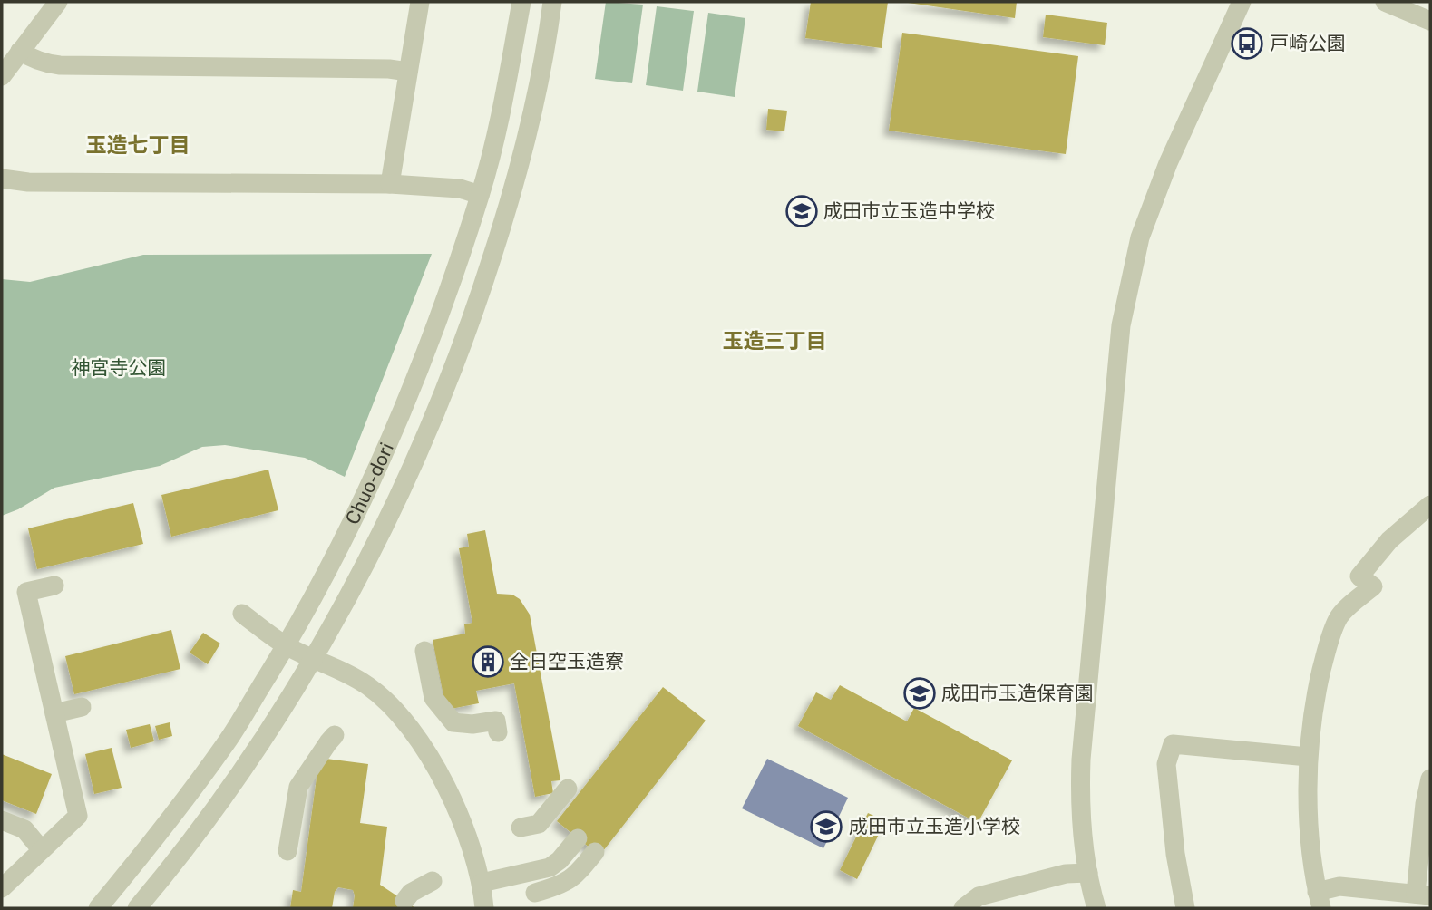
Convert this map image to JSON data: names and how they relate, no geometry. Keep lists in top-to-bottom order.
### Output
{
  "streets": {
    "street": ["Chuo-dori"]
  },
  "districts": ["玉造七丁目", "玉造三丁目"],
  "parks": ["神宮寺公園"],
  "places": {
    "bus stop": ["戸崎公園"],
    "school or university": ["成田市立玉造中学校", "成田市玉造保育園", "成田市立玉造小学校"],
    "building": ["全日空玉造寮"]
  }
}
